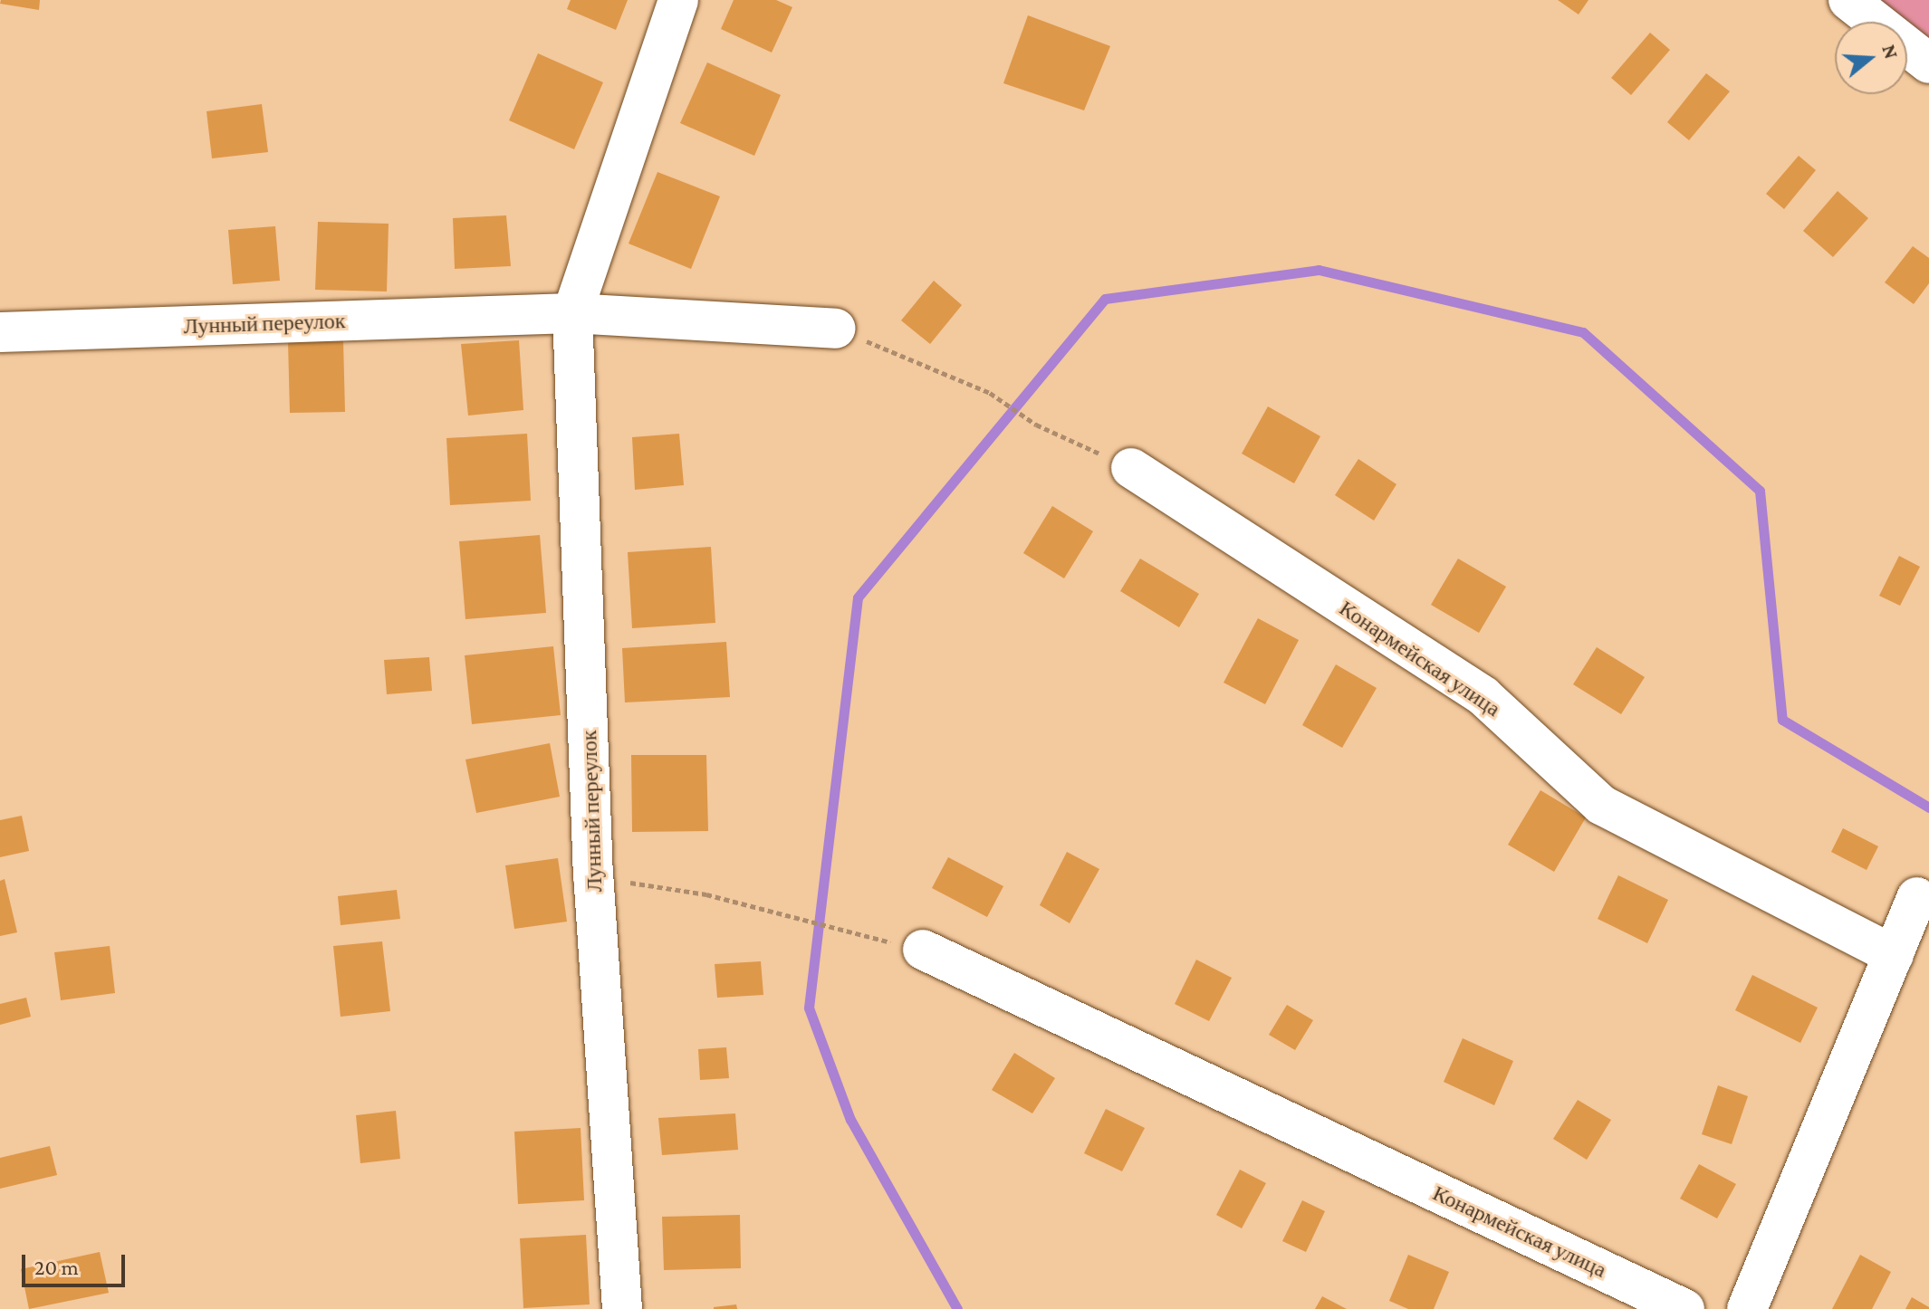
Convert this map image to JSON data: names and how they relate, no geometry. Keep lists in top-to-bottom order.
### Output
{
  "streets": {
    "street": ["Лунный переулок", "Конармейская улица"]
  },
  "scale_bar": "20 m",
  "north": "right"
}
